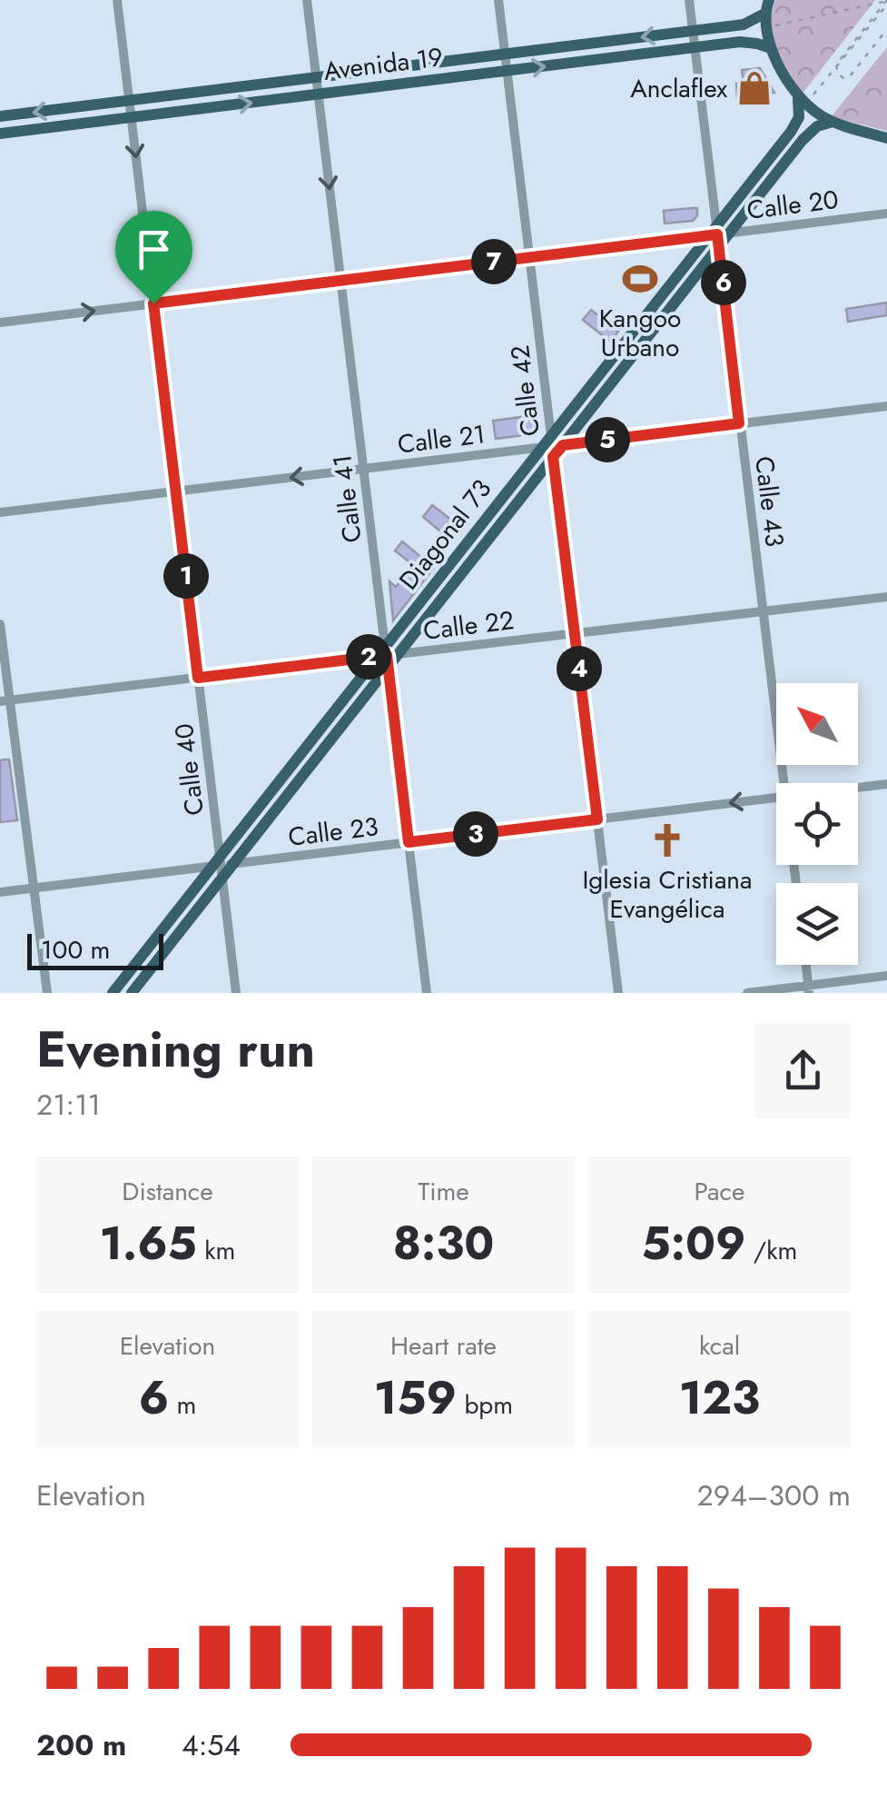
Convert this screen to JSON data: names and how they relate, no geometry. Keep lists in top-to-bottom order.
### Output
{
  "streets": {
    "main road": ["Avenida 19", "Diagonal 73"],
    "street": [
      "Calle 20",
      "Calle 42",
      "Calle 21",
      "Calle 41",
      "Calle 43",
      "Calle 22",
      "Calle 40",
      "Calle 23"
    ]
  },
  "crossings": [
    ["Avenida 19", "Calle 42"],
    ["Avenida 19", "Calle 41"],
    ["Avenida 19", "Calle 43"],
    ["Avenida 19", "Calle 40"],
    ["Calle 20", "Calle 42"],
    ["Calle 20", "Calle 41"],
    ["Calle 20", "Calle 43"],
    ["Calle 20", "Diagonal 73"],
    ["Calle 20", "Calle 40"],
    ["Calle 42", "Calle 21"],
    ["Calle 42", "Diagonal 73"],
    ["Calle 42", "Calle 22"],
    ["Calle 42", "Calle 23"],
    ["Calle 21", "Calle 41"],
    ["Calle 21", "Calle 43"],
    ["Calle 21", "Diagonal 73"],
    ["Calle 21", "Calle 40"],
    ["Calle 41", "Diagonal 73"],
    ["Calle 41", "Calle 22"],
    ["Calle 41", "Calle 23"],
    ["Calle 43", "Diagonal 73"],
    ["Calle 43", "Calle 22"],
    ["Diagonal 73", "Calle 22"],
    ["Diagonal 73", "Calle 40"],
    ["Diagonal 73", "Calle 23"],
    ["Calle 22", "Calle 40"],
    ["Calle 40", "Calle 23"]
  ],
  "places": {
    "shop": ["Anclaflex"],
    "sports": ["Kangoo Urbano"],
    "church": ["Iglesia Cristiana Evangélica"]
  },
  "scale_bar": "100 m",
  "north": "top left",
  "page": {
    "pins": [
      "7",
      "6",
      "5",
      "1",
      "2",
      "4",
      "3"
    ],
    "scale": "100 m",
    "heading": ["Evening run", "21:11"],
    "stats": [
      ["Distance", "1.65 km"],
      ["Time", "8:30"],
      ["Pace", "5:09 /km"],
      ["Elevation", "6 m"],
      ["Heart rate", "159 bpm"],
      ["kcal", "123"]
    ],
    "chart": ["Elevation", "294–300 m"],
    "list": [
      {
        "name": "200 m",
        "note": "4:54"
      }
    ]
  }
}
